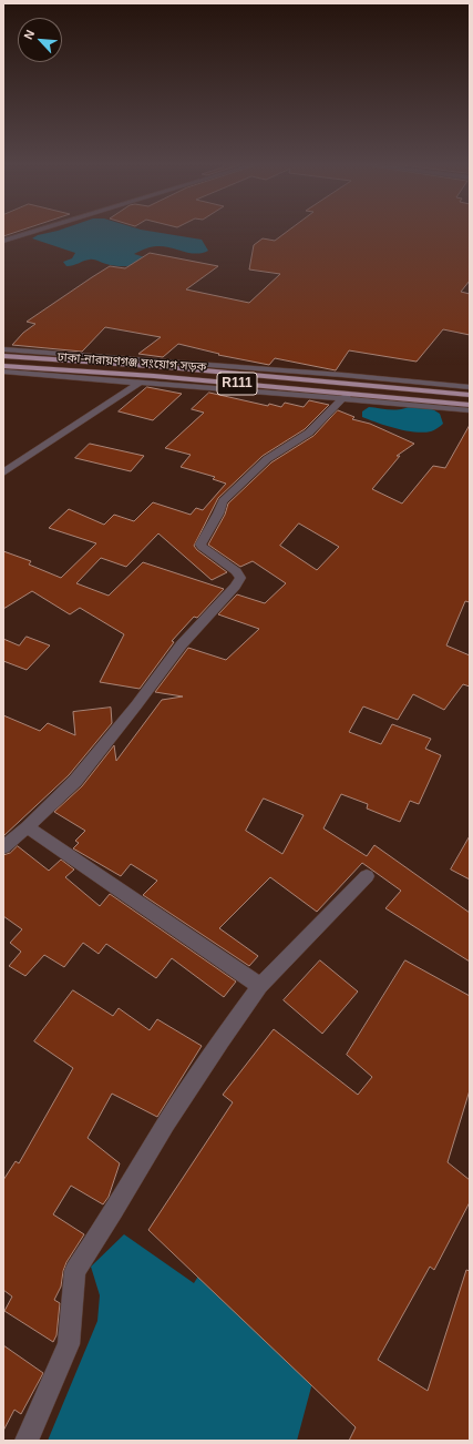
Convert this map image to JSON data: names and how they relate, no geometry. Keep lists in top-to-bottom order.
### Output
{
  "streets": {
    "main road": ["ঢাকা-নারায়ণগঞ্জ সংযোগ সড়ক", "R111"]
  },
  "north": "top left"
}
